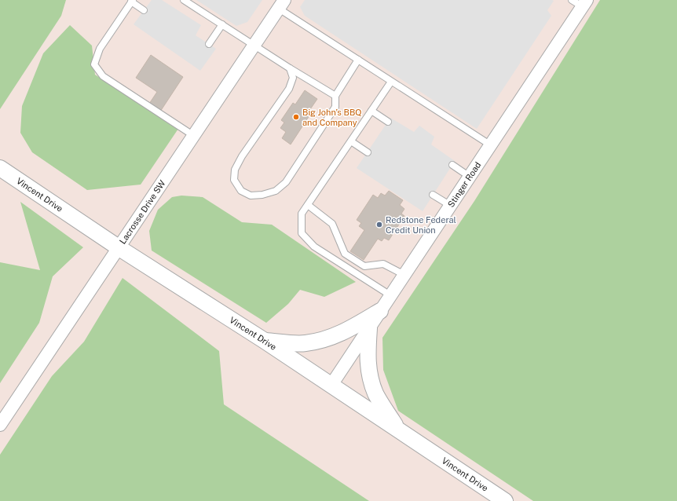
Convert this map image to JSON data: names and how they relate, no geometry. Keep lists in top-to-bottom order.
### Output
{
  "streets": {
    "street": ["Stinger Road", "Vincent Drive", "Lacrosse Drive SW"]
  },
  "crossings": [
    ["Stinger Road", "Vincent Drive"],
    ["Vincent Drive", "Lacrosse Drive SW"]
  ],
  "places": ["Big John’s BBQ and Company", "Redstone Federal Credit Union"]
}
